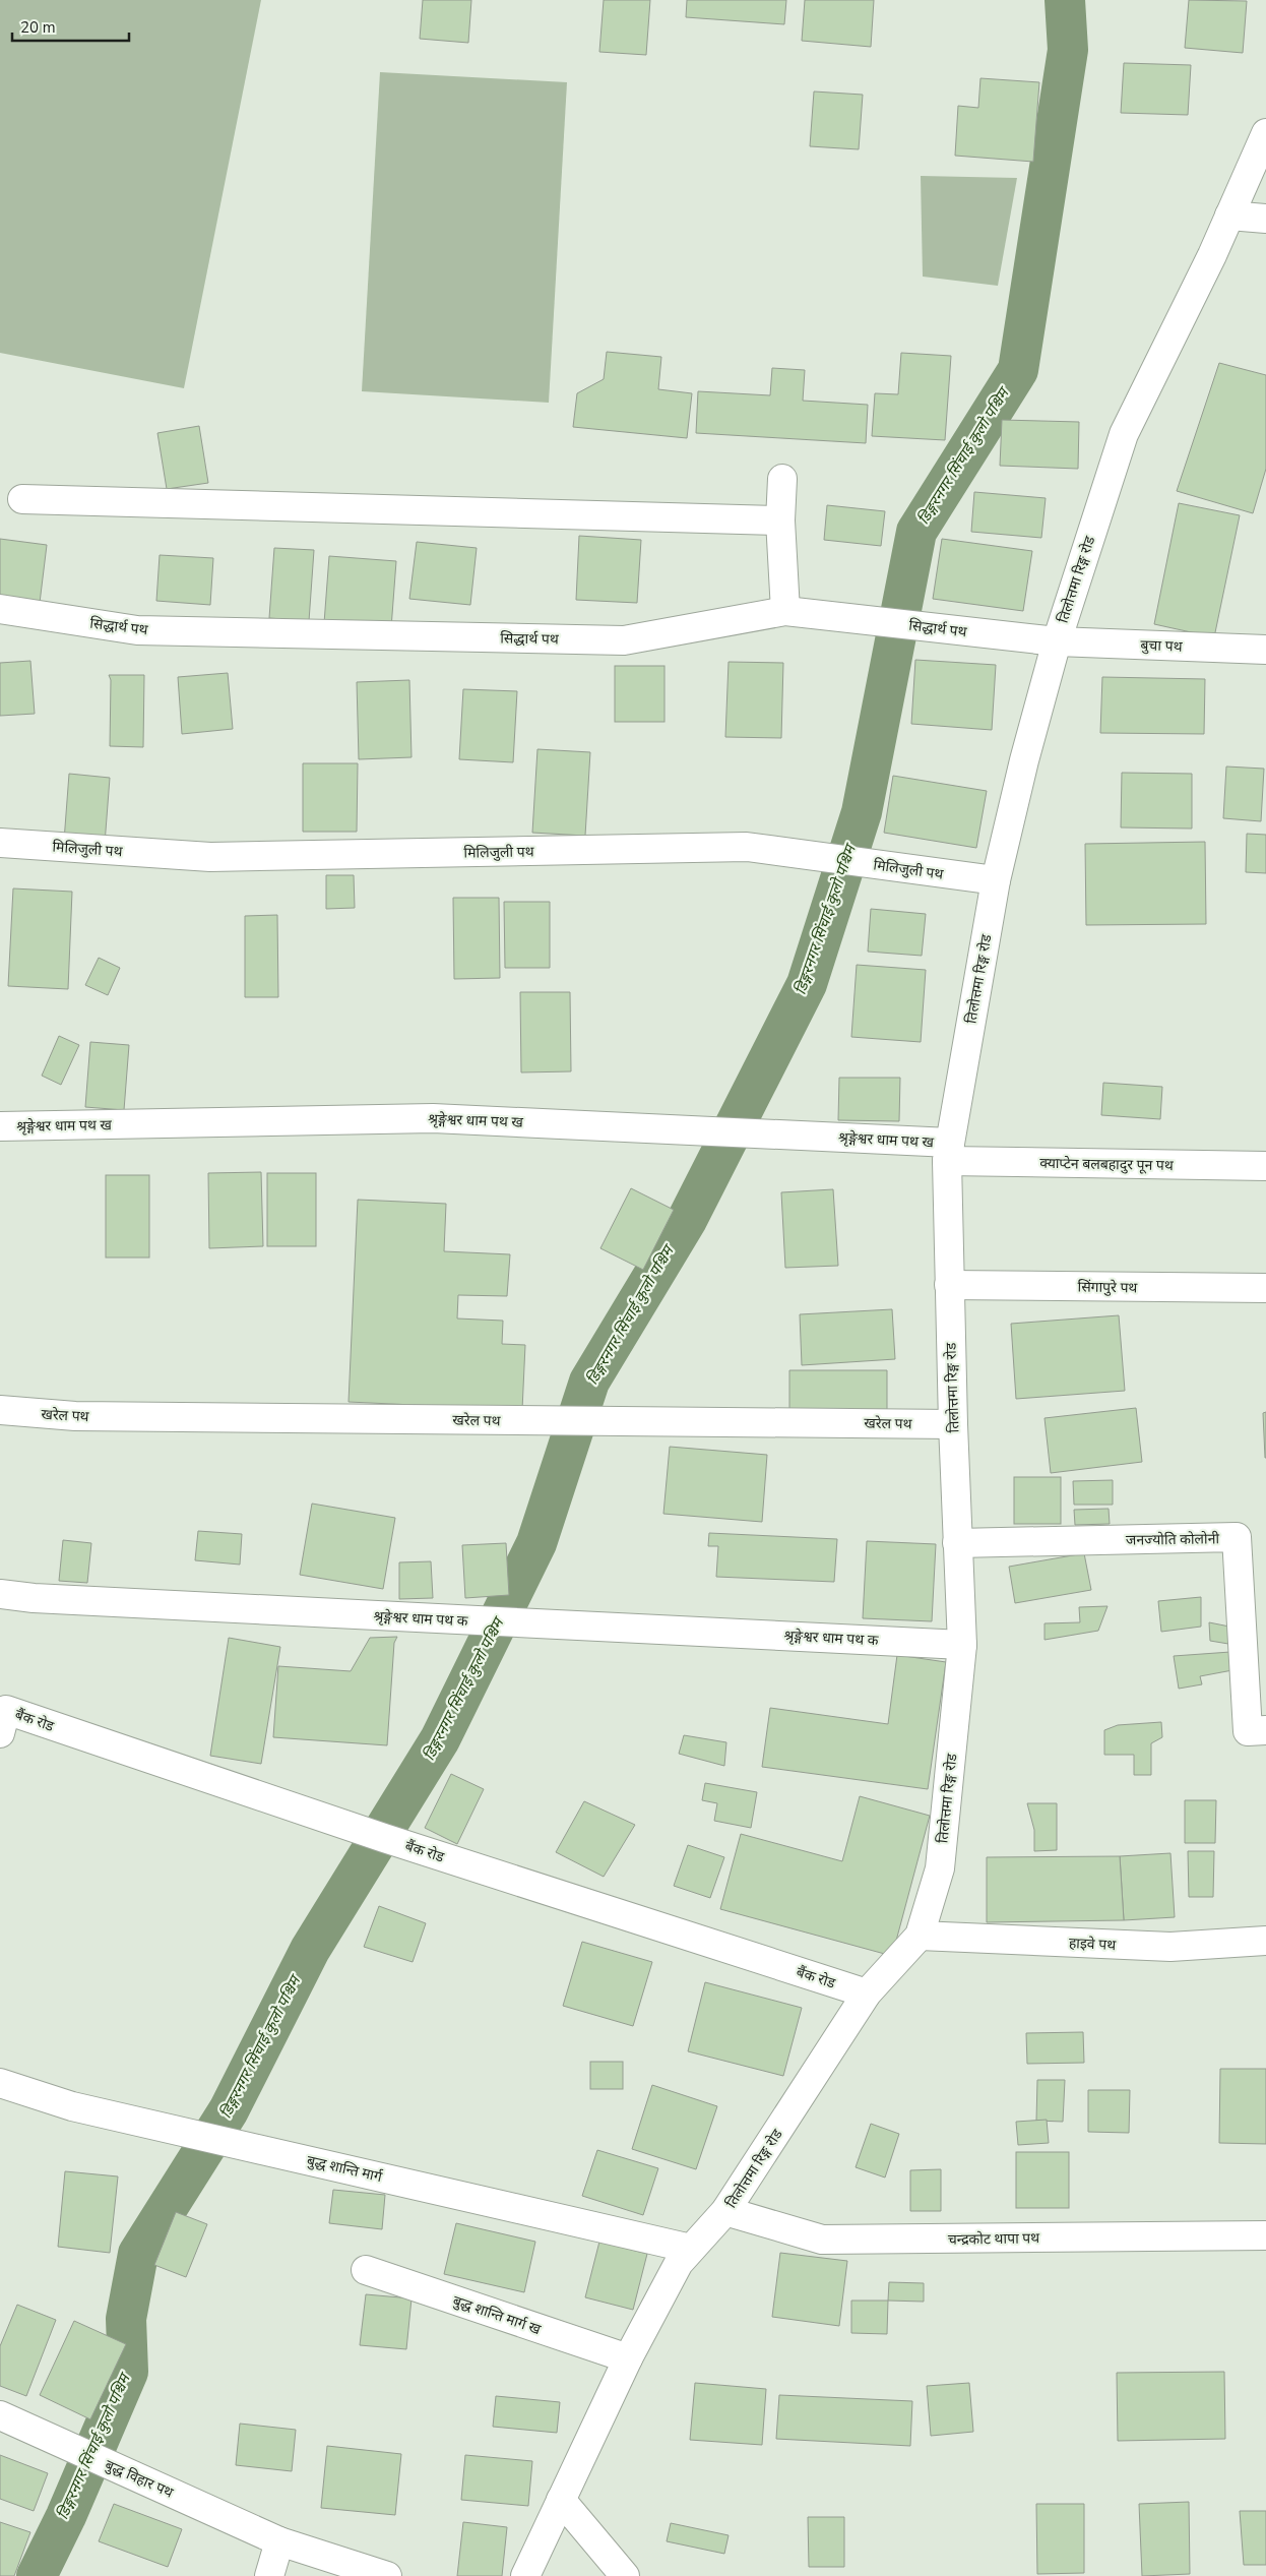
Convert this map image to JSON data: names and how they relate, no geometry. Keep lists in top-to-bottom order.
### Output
{
  "streets": {
    "street": [
      "तिलोत्तमा रिङ्ग रोड",
      "सिद्धार्थ पथ",
      "बुचा पथ",
      "मिलिजुली पथ",
      "श्रृङ्गेश्वर धाम पथ ख",
      "क्याप्टेन बलबहादुर पून पथ",
      "सिंगापुरे पथ",
      "खरेल पथ",
      "जनज्योति कोलोनी",
      "श्रृङ्गेश्वर धाम पथ क",
      "बैंक रोड",
      "हाइवे पथ",
      "बुद्ध शान्ति मार्ग",
      "चन्द्रकोट थापा पथ",
      "बुद्ध शान्ति मार्ग ख",
      "बुद्ध विहार पथ"
    ]
  },
  "crossings": [
    ["तिलोत्तमा रिङ्ग रोड", "सिद्धार्थ पथ"],
    ["तिलोत्तमा रिङ्ग रोड", "बुचा पथ"],
    ["तिलोत्तमा रिङ्ग रोड", "मिलिजुली पथ"],
    ["तिलोत्तमा रिङ्ग रोड", "श्रृङ्गेश्वर धाम पथ ख"],
    ["तिलोत्तमा रिङ्ग रोड", "क्याप्टेन बलबहादुर पून पथ"],
    ["तिलोत्तमा रिङ्ग रोड", "सिंगापुरे पथ"],
    ["तिलोत्तमा रिङ्ग रोड", "खरेल पथ"],
    ["तिलोत्तमा रिङ्ग रोड", "जनज्योति कोलोनी"],
    ["तिलोत्तमा रिङ्ग रोड", "श्रृङ्गेश्वर धाम पथ क"],
    ["तिलोत्तमा रिङ्ग रोड", "बैंक रोड"],
    ["तिलोत्तमा रिङ्ग रोड", "हाइवे पथ"],
    ["तिलोत्तमा रिङ्ग रोड", "बुद्ध शान्ति मार्ग"],
    ["तिलोत्तमा रिङ्ग रोड", "चन्द्रकोट थापा पथ"],
    ["तिलोत्तमा रिङ्ग रोड", "बुद्ध शान्ति मार्ग ख"],
    ["सिद्धार्थ पथ", "बुचा पथ"],
    ["श्रृङ्गेश्वर धाम पथ ख", "क्याप्टेन बलबहादुर पून पथ"]
  ],
  "water": ["डिङ्गरनगर सिंचाई कुलो पश्चिम"],
  "scale_bar": "20 m"
}
